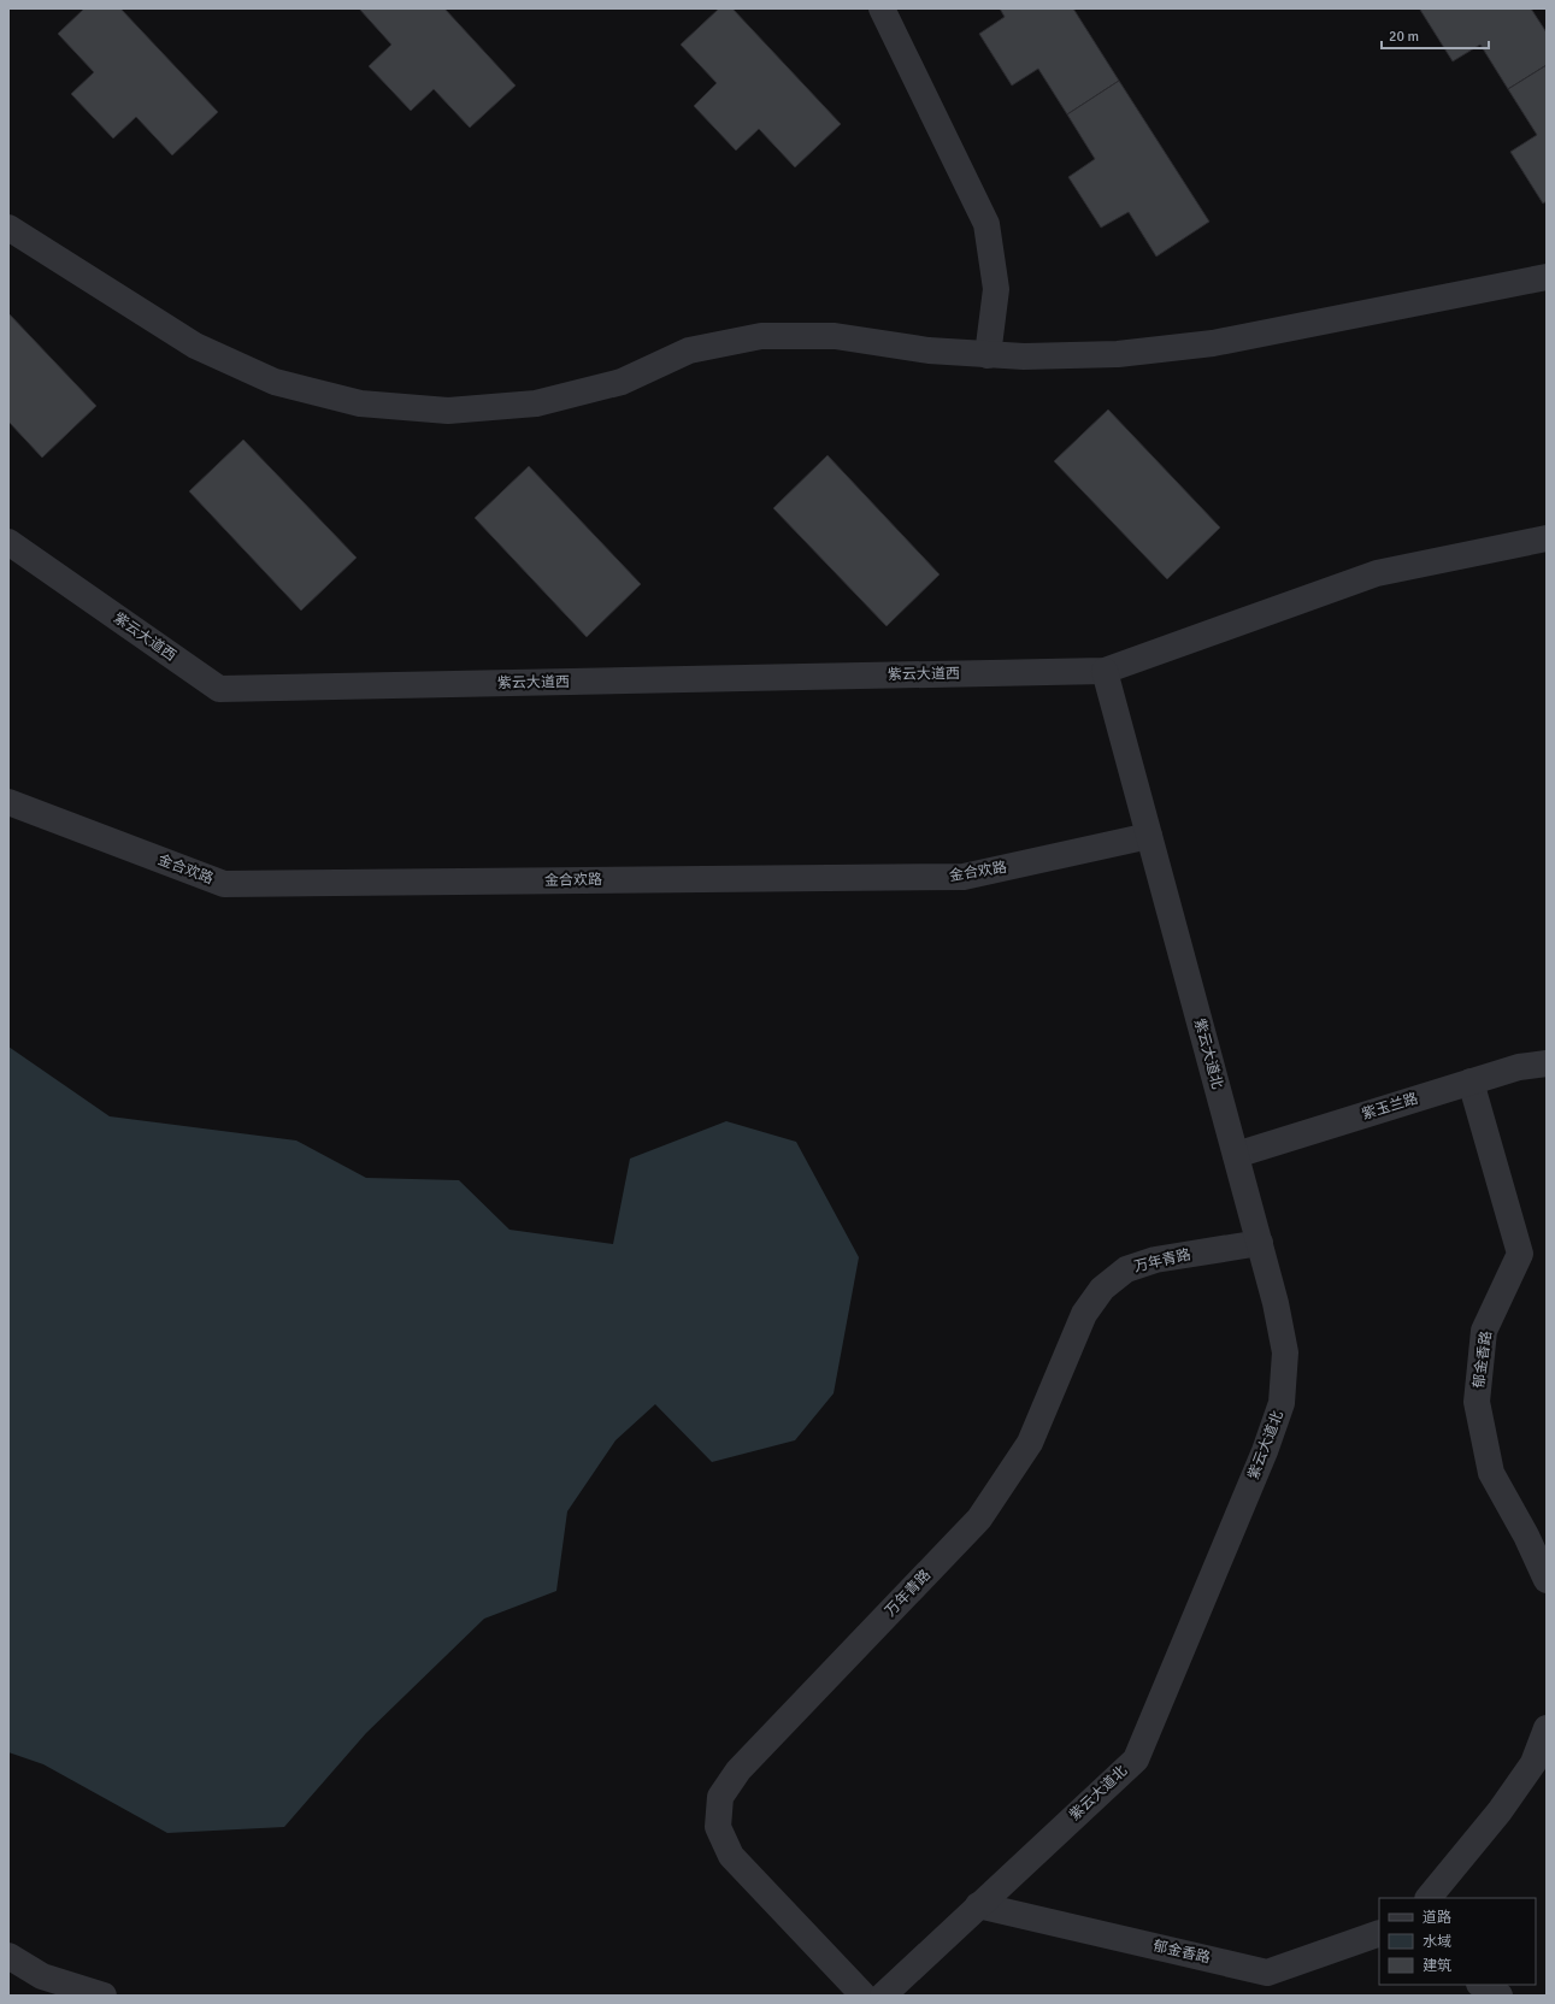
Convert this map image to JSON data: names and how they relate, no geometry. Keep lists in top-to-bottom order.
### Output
{
  "streets": {
    "lane": [
      "紫云大道西",
      "金合欢路",
      "紫云大道北",
      "紫玉兰路",
      "万年青路",
      "郁金香路"
    ]
  },
  "crossings": [
    ["紫云大道西", "紫云大道北"],
    ["金合欢路", "紫云大道北"],
    ["紫云大道北", "紫玉兰路"],
    ["紫云大道北", "万年青路"],
    ["紫云大道北", "郁金香路"],
    ["紫玉兰路", "郁金香路"]
  ],
  "legend": ["道路", "水域", "建筑"],
  "scale_bar": "20 m"
}
